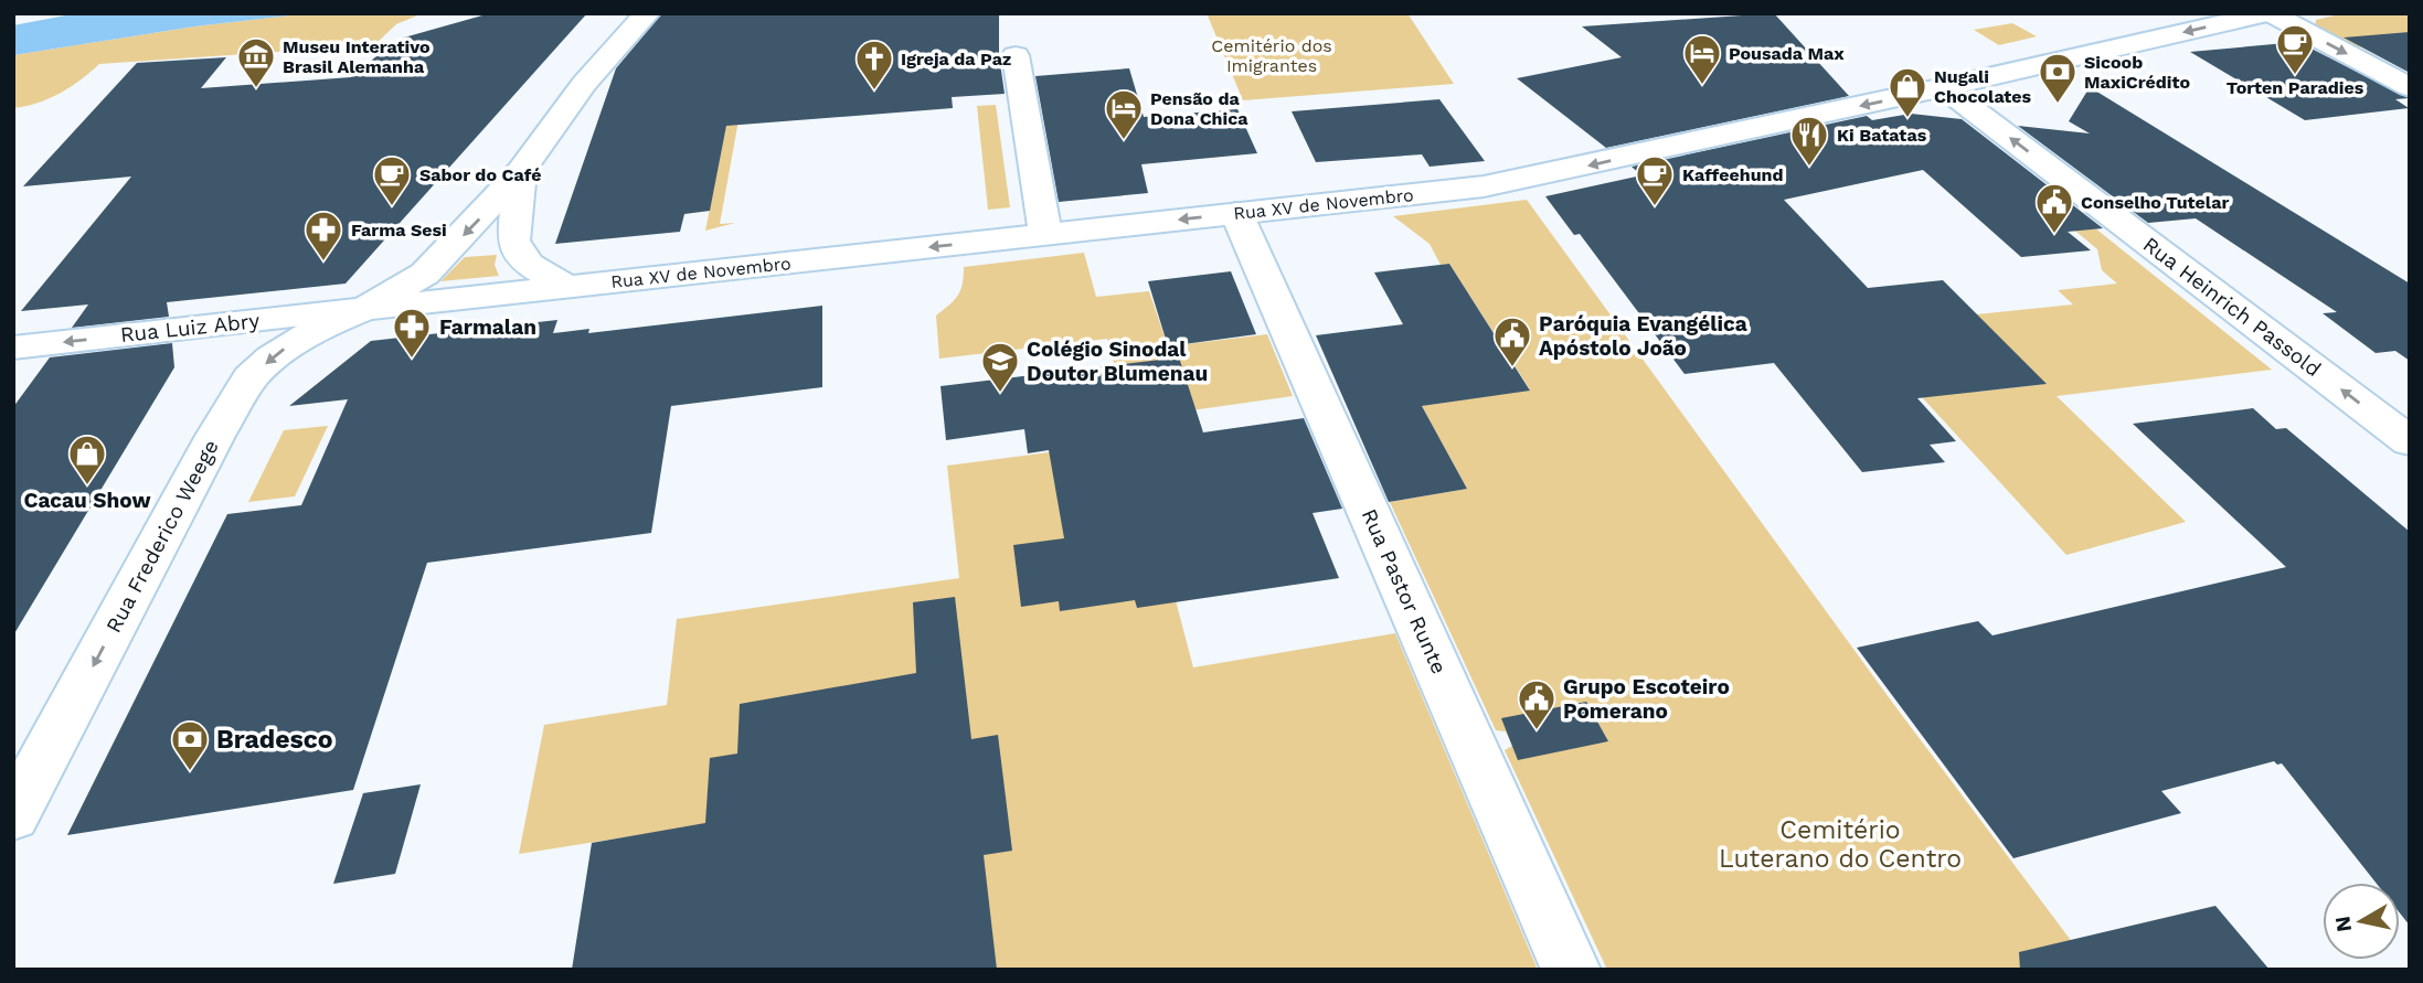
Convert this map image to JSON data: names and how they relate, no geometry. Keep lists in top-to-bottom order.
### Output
{
  "streets": {
    "main road": [
      "Rua XV de Novembro",
      "Rua Heinrich Passold",
      "Rua Luiz Abry",
      "Rua Frederico Weege",
      "Rua Pastor Runte"
    ]
  },
  "crossings": [
    ["Rua XV de Novembro", "Rua Heinrich Passold"],
    ["Rua XV de Novembro", "Rua Luiz Abry"],
    ["Rua XV de Novembro", "Rua Frederico Weege"],
    ["Rua XV de Novembro", "Rua Pastor Runte"],
    ["Rua Luiz Abry", "Rua Frederico Weege"]
  ],
  "one_way": [
    "Rua XV de Novembro",
    "Rua Heinrich Passold",
    "Rua Luiz Abry",
    "Rua Frederico Weege"
  ],
  "parks": ["Cemitério dos Imigrantes", "Cemitério Luterano do Centro"],
  "places": {
    "cafe": ["Torten Paradies", "Sabor do Café", "Kaffeehund"],
    "hotel": ["Pousada Max", "Pensão da Dona Chica"],
    "museum": ["Museu Interativo Brasil Alemanha"],
    "church": ["Igreja da Paz"],
    "bank": ["Sicoob MaxiCrédito", "Bradesco"],
    "shop": ["Nugali Chocolates", "Cacau Show"],
    "restaurant": ["Ki Batatas"],
    "public building": ["Conselho Tutelar", "Paróquia Evangélica Apóstolo João", "Grupo Escoteiro Pomerano"],
    "pharmacy": ["Farma Sesi", "Farmalan"],
    "school or university": ["Colégio Sinodal Doutor Blumenau"]
  },
  "north": "left"
}
